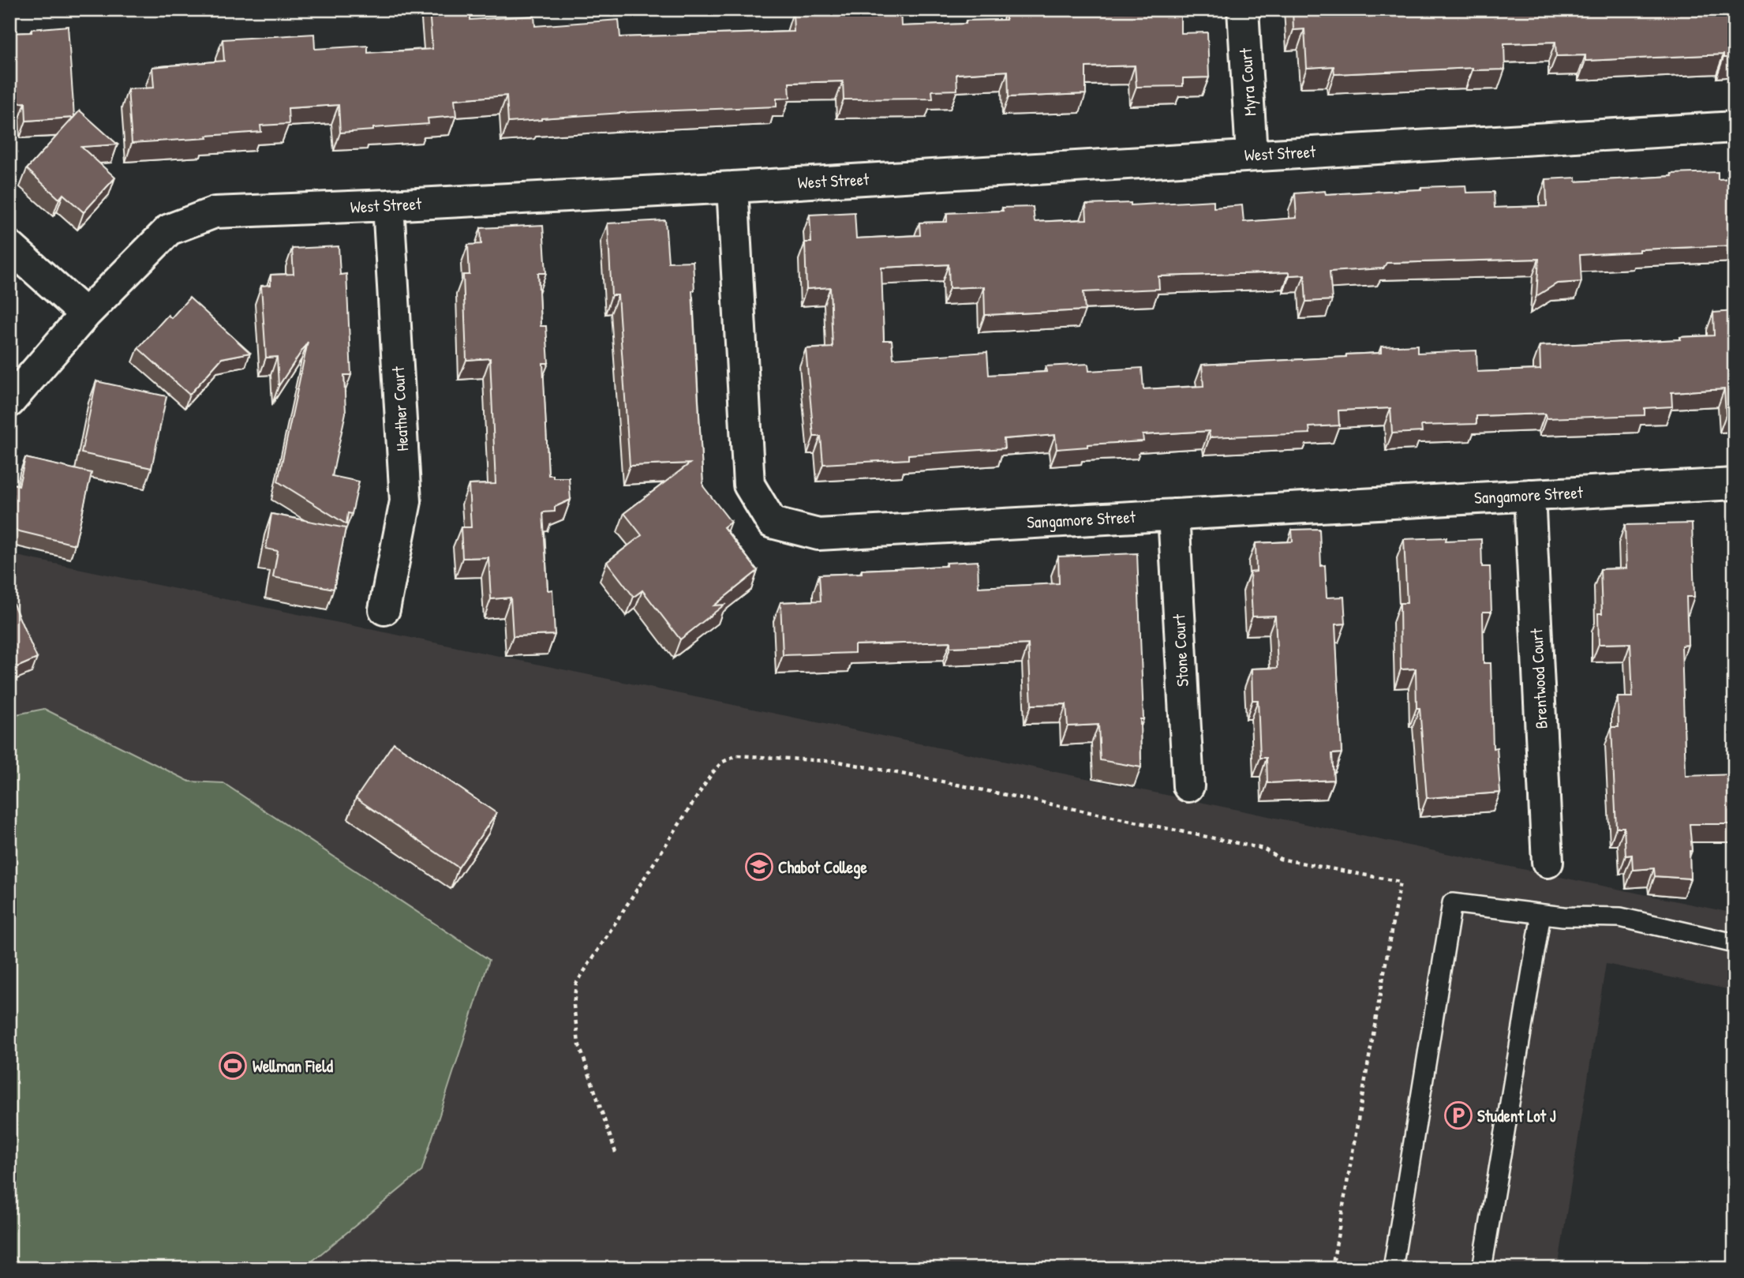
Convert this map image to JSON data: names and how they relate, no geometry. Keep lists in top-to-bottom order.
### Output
{
  "streets": {
    "street": [
      "Myra Court",
      "West Street",
      "Heather Court",
      "Sangamore Street",
      "Stone Court",
      "Brentwood Court"
    ]
  },
  "crossings": [
    ["Myra Court", "West Street"],
    ["West Street", "Heather Court"],
    ["West Street", "Sangamore Street"],
    ["Sangamore Street", "Stone Court"],
    ["Sangamore Street", "Brentwood Court"]
  ],
  "places": {
    "school or university": ["Chabot College"],
    "sports": ["Wellman Field"],
    "parking": ["Student Lot J"]
  }
}
